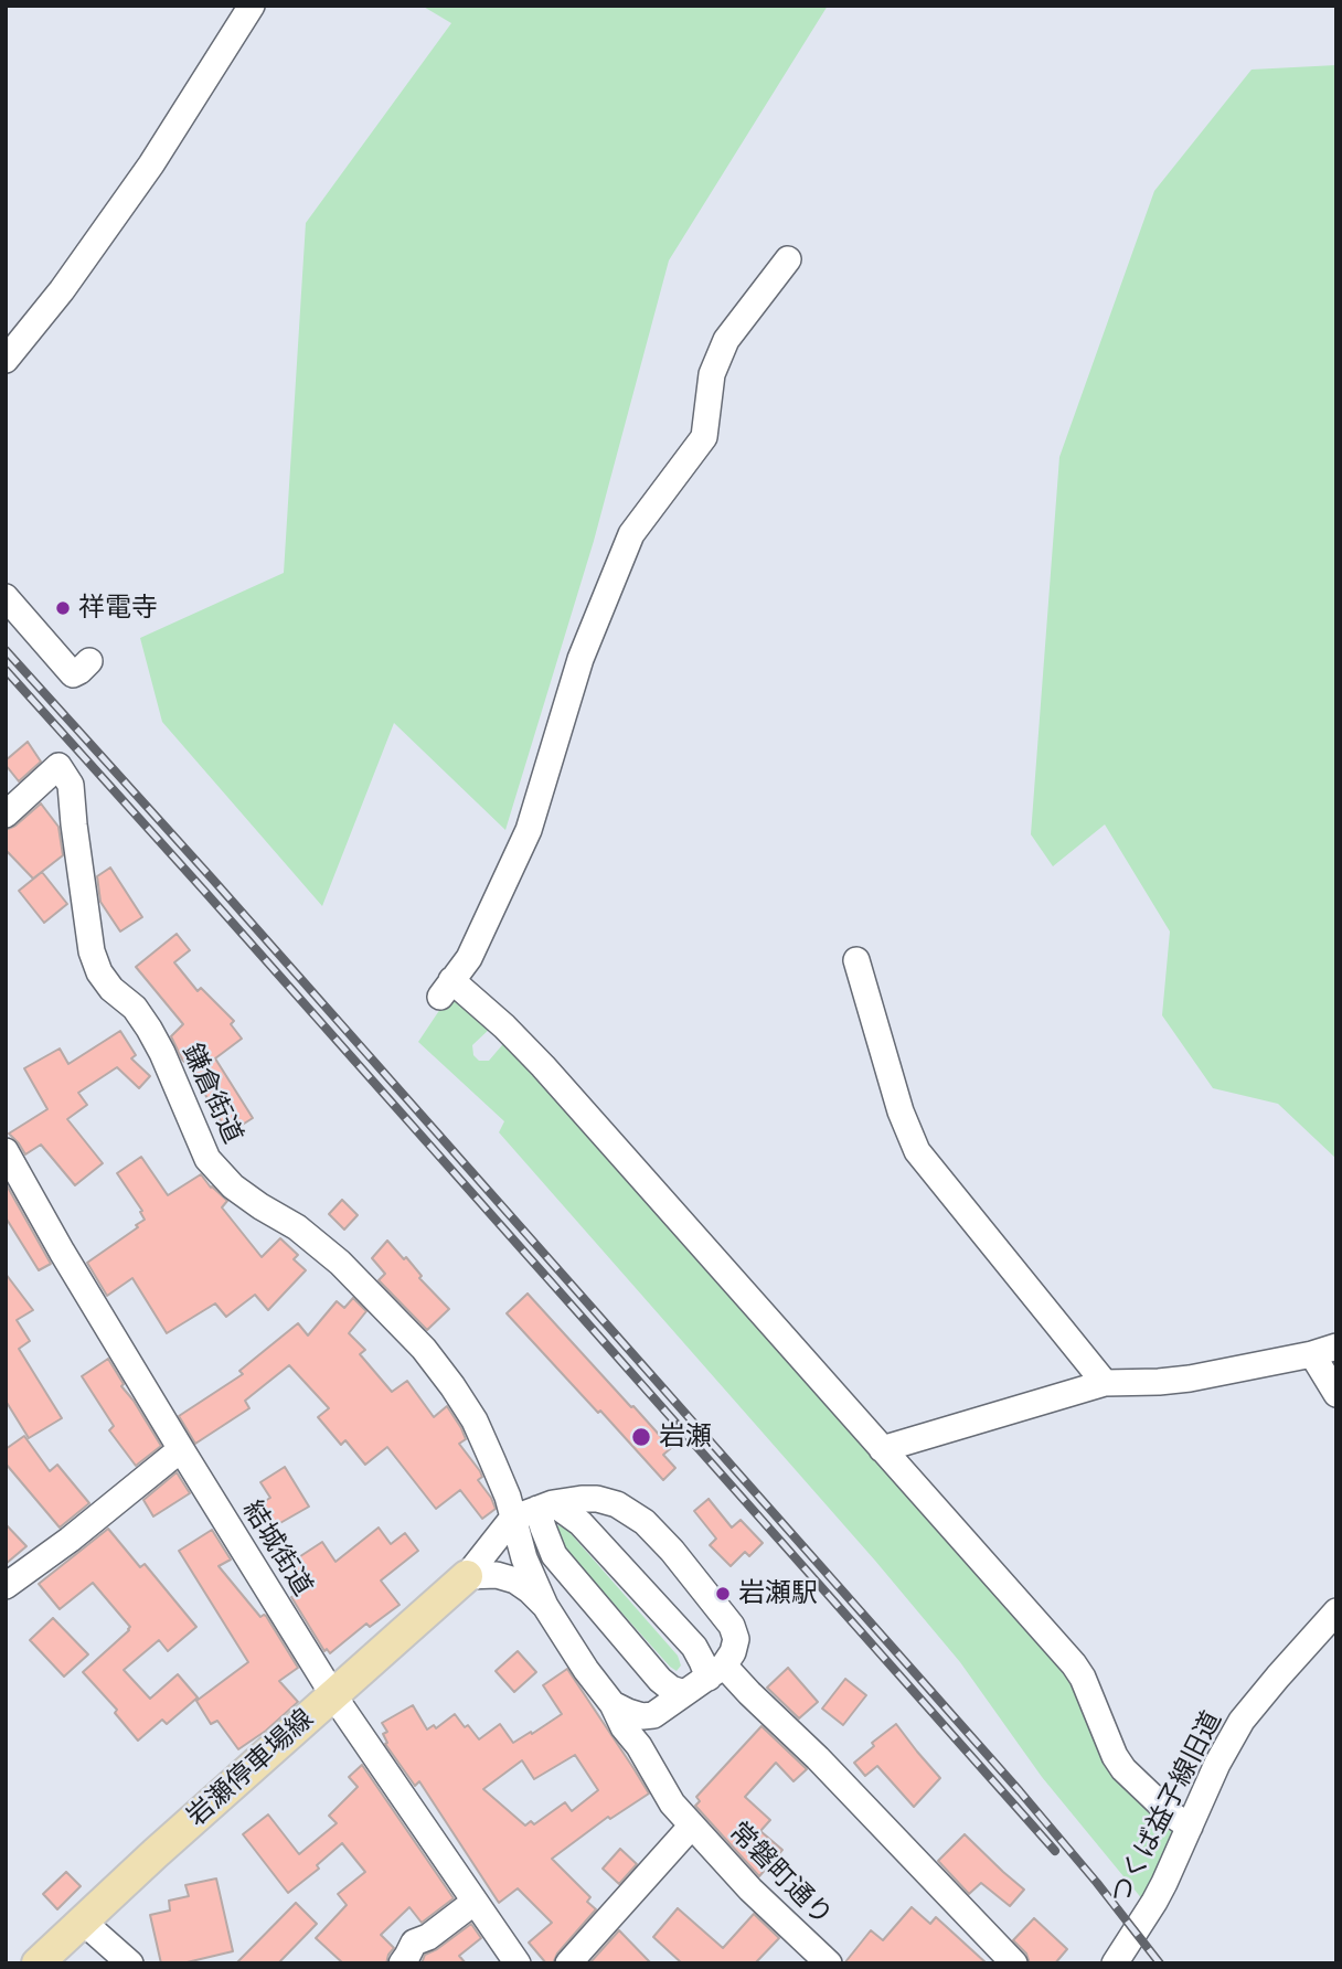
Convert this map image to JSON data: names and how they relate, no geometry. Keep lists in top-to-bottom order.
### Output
{
  "streets": {
    "main road": ["岩瀬停車場線"],
    "street": [
      "鎌倉街道",
      "結城街道",
      "つくば益子線旧道",
      "常磐町通り"
    ]
  },
  "crossings": [
    ["結城街道", "岩瀬停車場線"]
  ],
  "places": ["祥電寺", "岩瀬", "岩瀬駅"]
}
